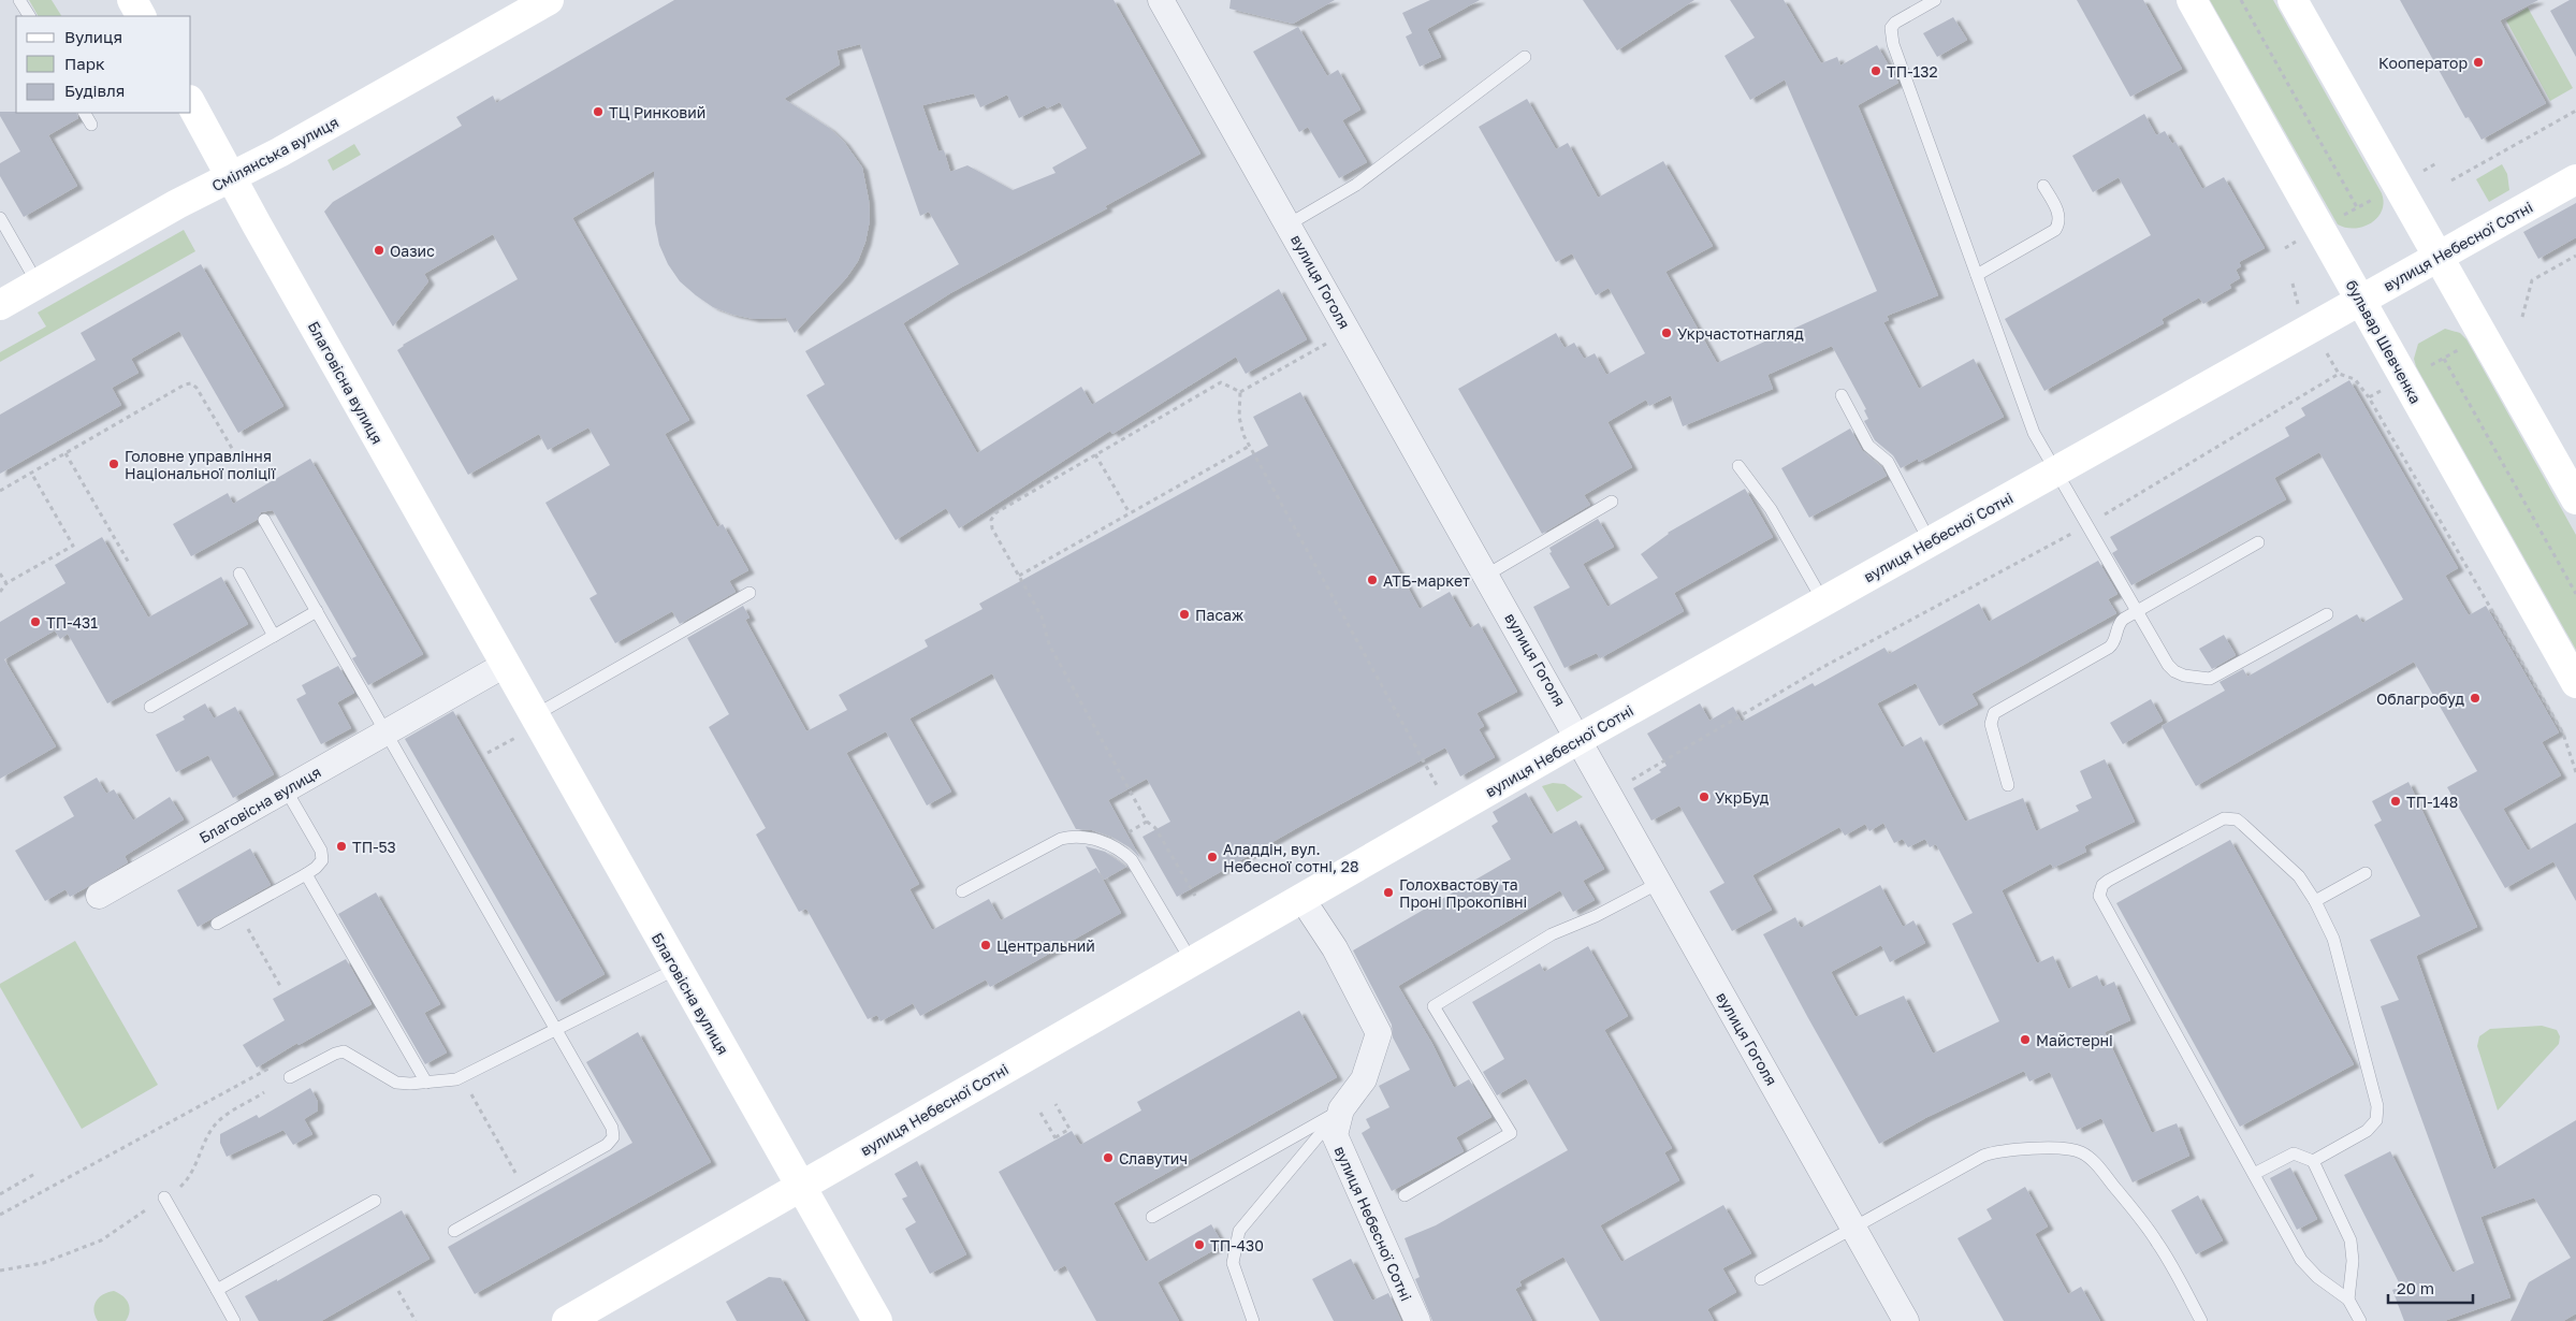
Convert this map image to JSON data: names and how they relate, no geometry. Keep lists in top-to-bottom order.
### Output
{
  "streets": {
    "main road": [
      "Смілянська вулиця",
      "вулиця Небесної Сотні",
      "бульвар Шевченка",
      "Благовісна вулиця"
    ],
    "street": ["вулиця Гоголя"]
  },
  "crossings": [
    ["Смілянська вулиця", "Благовісна вулиця"],
    ["вулиця Небесної Сотні", "вулиця Гоголя"],
    ["вулиця Небесної Сотні", "бульвар Шевченка"],
    ["вулиця Небесної Сотні", "Благовісна вулиця"]
  ],
  "places": [
    "Кооператор",
    "ТП-132",
    "ТЦ Ринковий",
    "Оазис",
    "Укрчастотнагляд",
    "Головне управління Національної поліції",
    "АТБ-маркет",
    "Пасаж",
    "ТП-431",
    "Облагробуд",
    "УкрБуд",
    "ТП-148",
    "ТП-53",
    "Аладдін, вул. Небесної сотні, 28",
    "Голохвастову та Проні Прокопівні",
    "Центральний",
    "Майстерні",
    "Славутич",
    "ТП-430"
  ],
  "legend": ["Вулиця", "Парк", "Будівля"],
  "scale_bar": "20 m"
}
